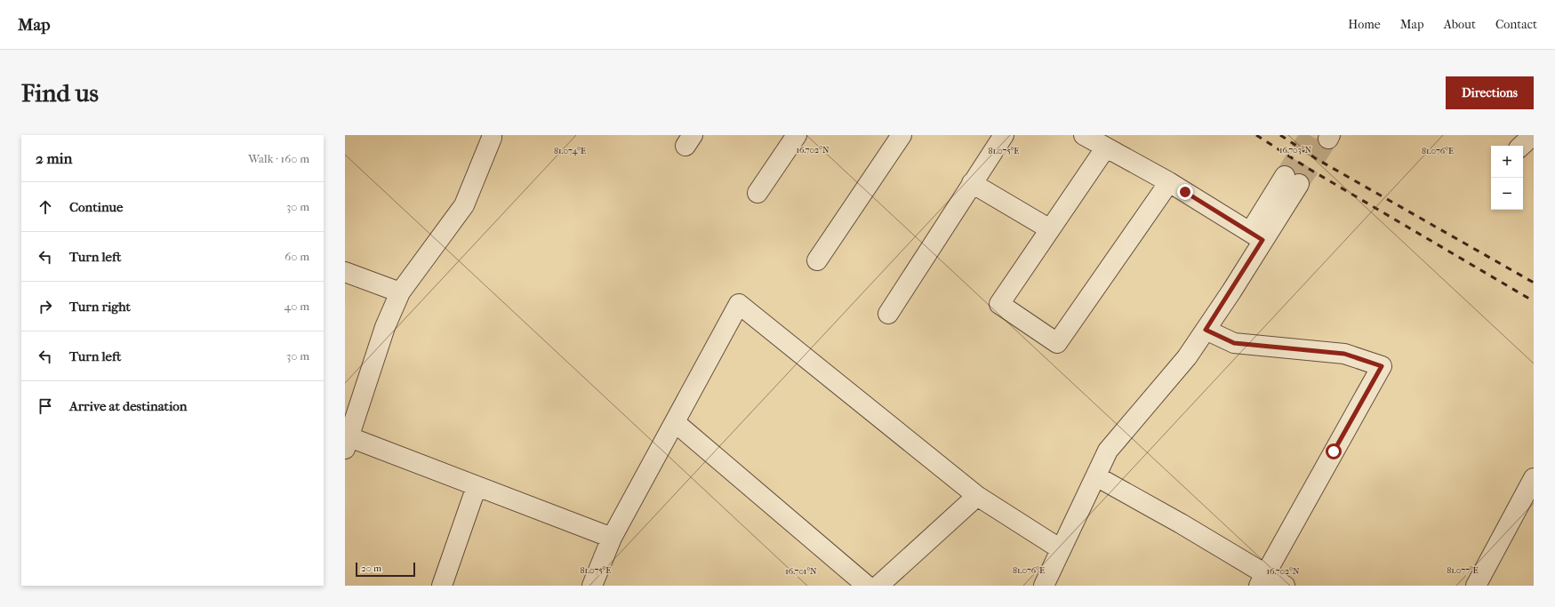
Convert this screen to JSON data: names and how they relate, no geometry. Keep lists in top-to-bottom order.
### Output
{
  "scale_bar": "20 m",
  "page": {
    "header": "Map",
    "nav": [
      "Home",
      "Map",
      "About",
      "Contact"
    ],
    "buttons": "Directions",
    "title": "Find us",
    "heading": ["2 min", "Walk · 160 m"],
    "map_buttons": ["+", "−"],
    "list": [
      ["Continue", "30 m"],
      ["Turn left", "60 m"],
      ["Turn right", "40 m"],
      ["Turn left", "30 m"],
      "Arrive at destination"
    ],
    "scale": "20 m"
  },
  "coordinates": [
    "16.702°N",
    "16.703°N",
    "81.074°E",
    "81.075°E",
    "81.076°E",
    "81.077°E",
    "16.701°N"
  ]
}
